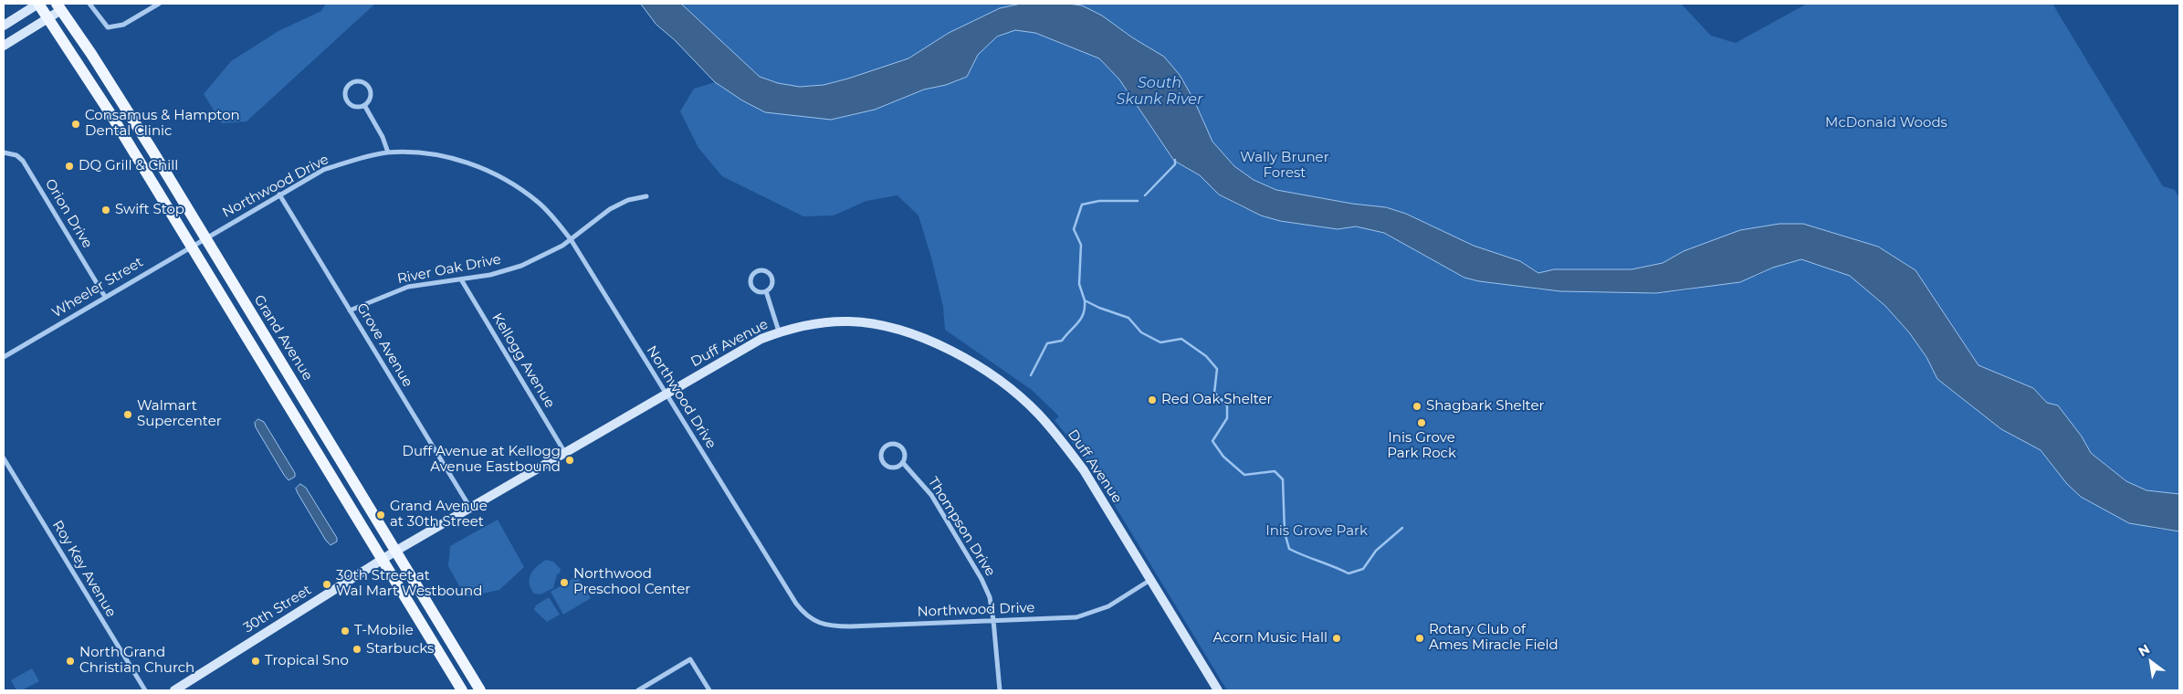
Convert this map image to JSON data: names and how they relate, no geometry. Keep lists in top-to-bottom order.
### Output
{
  "streets": {
    "main road": ["Grand Avenue", "Duff Avenue", "30th Street"],
    "street": [
      "Northwood Drive",
      "Orion Drive",
      "River Oak Drive",
      "Wheeler Street",
      "Grove Avenue",
      "Kellogg Avenue",
      "Thompson Drive",
      "Roy Key Avenue"
    ]
  },
  "crossings": [
    ["Northwood Drive", "River Oak Drive"],
    ["Northwood Drive", "Wheeler Street"],
    ["Northwood Drive", "Grand Avenue"],
    ["Northwood Drive", "Duff Avenue"],
    ["Northwood Drive", "Grove Avenue"],
    ["Northwood Drive", "Thompson Drive"],
    ["Orion Drive", "Wheeler Street"],
    ["River Oak Drive", "Grove Avenue"],
    ["River Oak Drive", "Kellogg Avenue"],
    ["Wheeler Street", "Grand Avenue"],
    ["Grand Avenue", "Duff Avenue"],
    ["Grand Avenue", "30th Street"],
    ["Duff Avenue", "Grove Avenue"],
    ["Duff Avenue", "Kellogg Avenue"],
    ["Duff Avenue", "30th Street"]
  ],
  "water": ["South Skunk River"],
  "parks": ["McDonald Woods", "Wally Bruner Forest", "Inis Grove Park"],
  "places": [
    "Consamus & Hampton Dental Clinic",
    "DQ Grill & Chill",
    "Swift Stop",
    "Red Oak Shelter",
    "Shagbark Shelter",
    "Walmart Supercenter",
    "Inis Grove Park Rock",
    "Duff Avenue at Kellogg Avenue Eastbound",
    "Grand Avenue at 30th Street",
    "Northwood Preschool Center",
    "30th Street at Wal Mart Westbound",
    "T-Mobile",
    "Acorn Music Hall",
    "Rotary Club of Ames Miracle Field",
    "Starbucks",
    "North Grand Christian Church",
    "Tropical Sno"
  ],
  "north": "top left"
}
